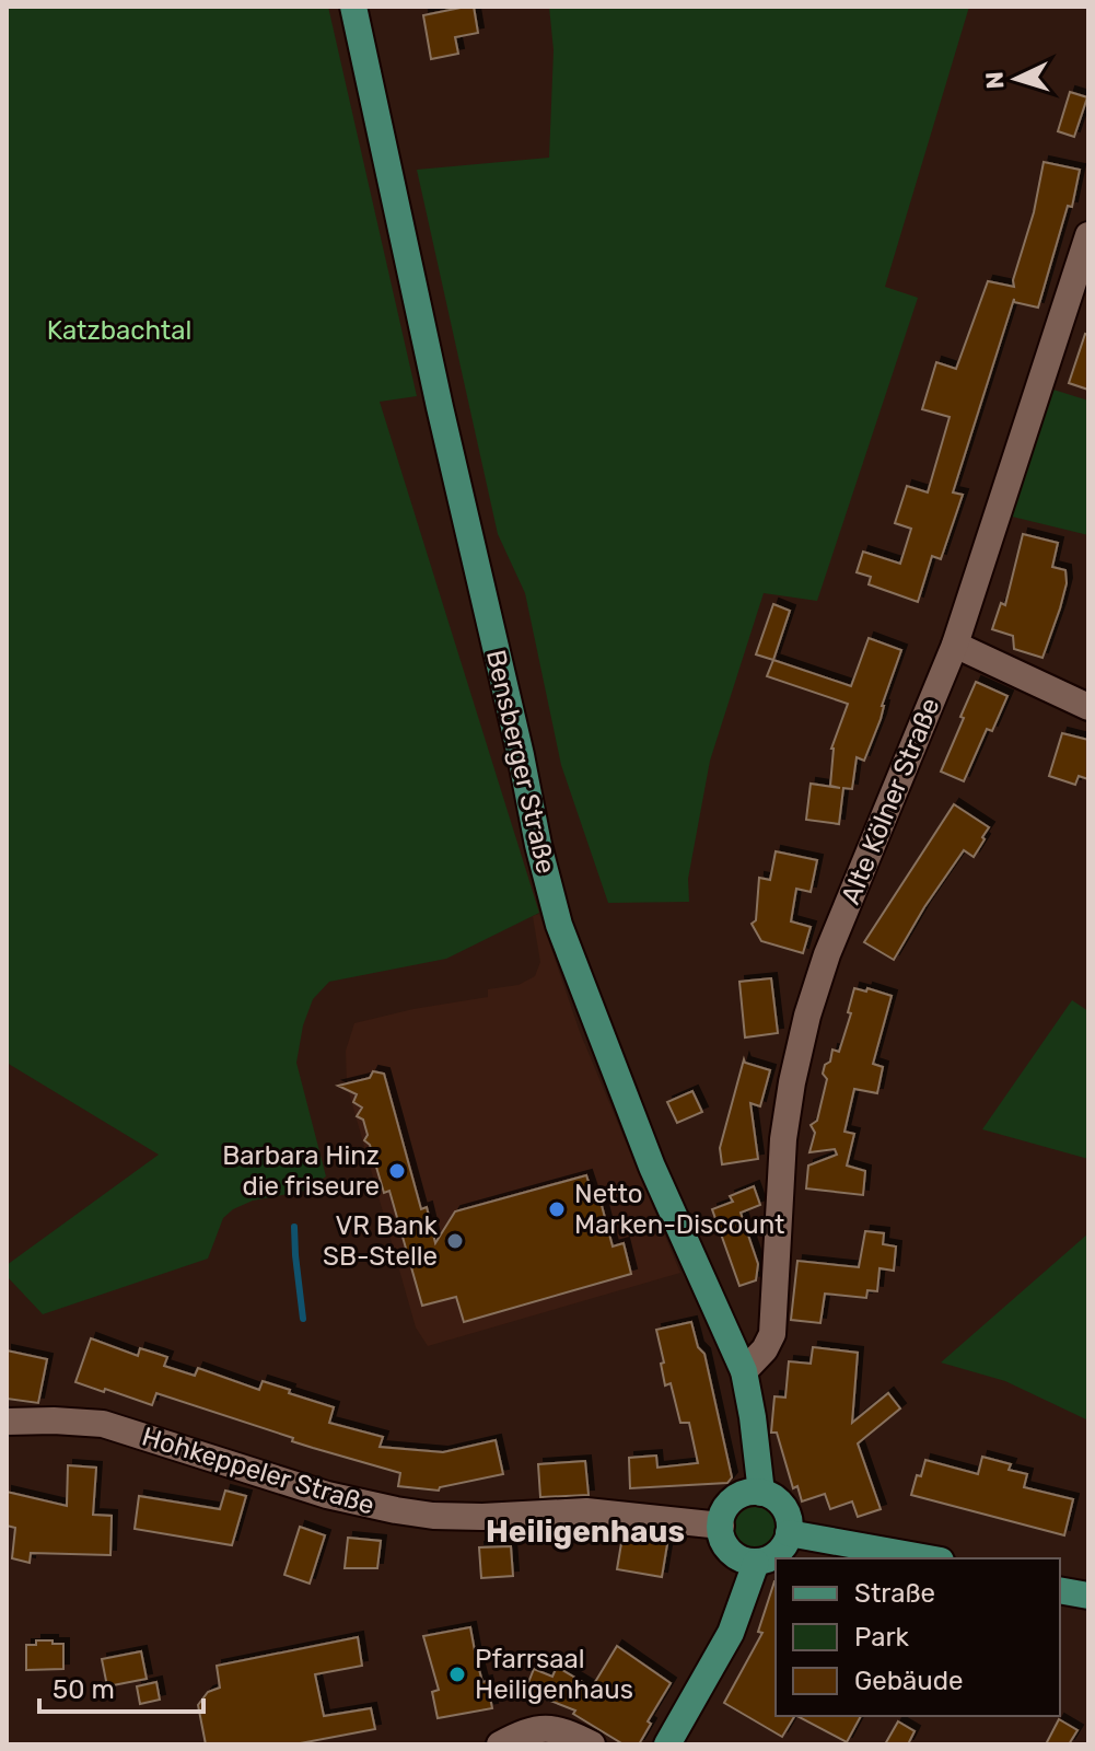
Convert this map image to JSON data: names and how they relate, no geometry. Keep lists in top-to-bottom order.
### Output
{
  "streets": {
    "main road": ["Bensberger Straße"],
    "street": ["Alte Kölner Straße", "Hohkeppeler Straße"]
  },
  "crossings": [
    ["Bensberger Straße", "Alte Kölner Straße"],
    ["Bensberger Straße", "Hohkeppeler Straße"]
  ],
  "districts": ["Heiligenhaus"],
  "parks": ["Katzbachtal"],
  "places": [
    "Barbara Hinz die friseure",
    "Netto Marken-Discount",
    "VR Bank SB-Stelle",
    "Pfarrsaal Heiligenhaus"
  ],
  "legend": ["Straße", "Park", "Gebäude"],
  "scale_bar": "50 m",
  "north": "left"
}
